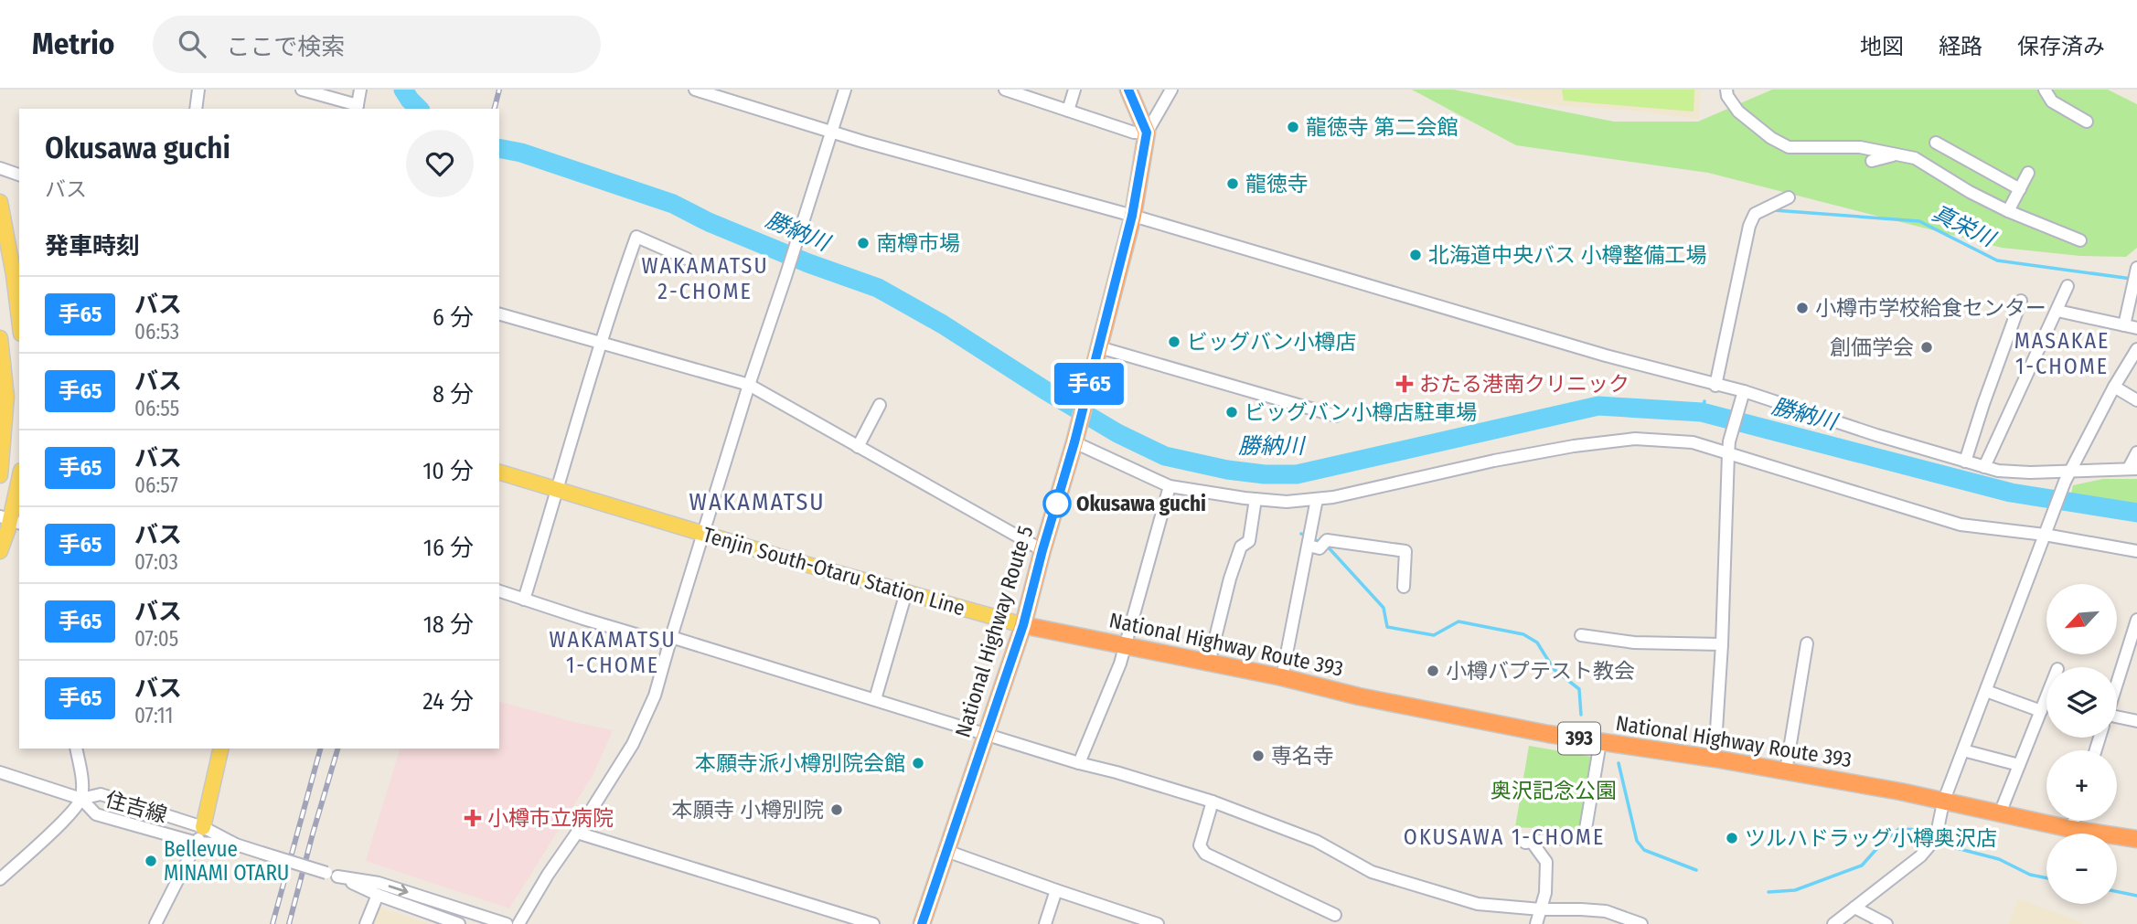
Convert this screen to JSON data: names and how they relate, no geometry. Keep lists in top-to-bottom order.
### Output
{
  "streets": {
    "highway": ["National Highway Route 5", "National Highway Route 393", "393"],
    "main road": ["Tenjin South-Otaru Station Line"],
    "street": ["住吉線"]
  },
  "crossings": [
    ["Tenjin South-Otaru Station Line", "National Highway Route 5"],
    ["Tenjin South-Otaru Station Line", "National Highway Route 393"],
    ["National Highway Route 5", "National Highway Route 393"]
  ],
  "districts": [
    "WAKAMATSU 2-CHOME",
    "MASAKAE 1-CHOME",
    "WAKAMATSU",
    "WAKAMATSU 1-CHOME",
    "OKUSAWA 1-CHOME"
  ],
  "water": ["真栄川", "勝納川"],
  "parks": ["奥沢記念公園"],
  "places": {
    "other": [
      "龍徳寺 第二会館",
      "龍徳寺",
      "南樽市場",
      "北海道中央バス 小樽整備工場",
      "小樽市学校給食センター",
      "ビッグバン小樽店",
      "創価学会",
      "ビッグバン小樽店駐車場",
      "Okusawa guchi",
      "小樽バプテスト教会",
      "専名寺",
      "本願寺派小樽別院会館",
      "本願寺 小樽別院",
      "ツルハドラッグ小樽奥沢店",
      "Bellevue MINAMI OTARU"
    ],
    "health": ["おたる港南クリニック", "小樽市立病院"]
  },
  "lines": ["bus line 手65"],
  "north": "bottom left",
  "page": {
    "header": "Metrio",
    "search": "ここで検索",
    "nav": ["地図", "経路", "保存済み"],
    "on_map": "手65",
    "heading": [
      ["Okusawa guchi", "バス"],
      "発車時刻"
    ],
    "list": [
      {
        "mark": "手65",
        "name": "バス",
        "note": "06:53",
        "value": "6 分"
      },
      {
        "mark": "手65",
        "name": "バス",
        "note": "06:55",
        "value": "8 分"
      },
      {
        "mark": "手65",
        "name": "バス",
        "note": "06:57",
        "value": "10 分"
      },
      {
        "mark": "手65",
        "name": "バス",
        "note": "07:03",
        "value": "16 分"
      },
      {
        "mark": "手65",
        "name": "バス",
        "note": "07:05",
        "value": "18 分"
      },
      {
        "mark": "手65",
        "name": "バス",
        "note": "07:11",
        "value": "24 分"
      }
    ],
    "map_buttons": ["+", "−"]
  }
}
